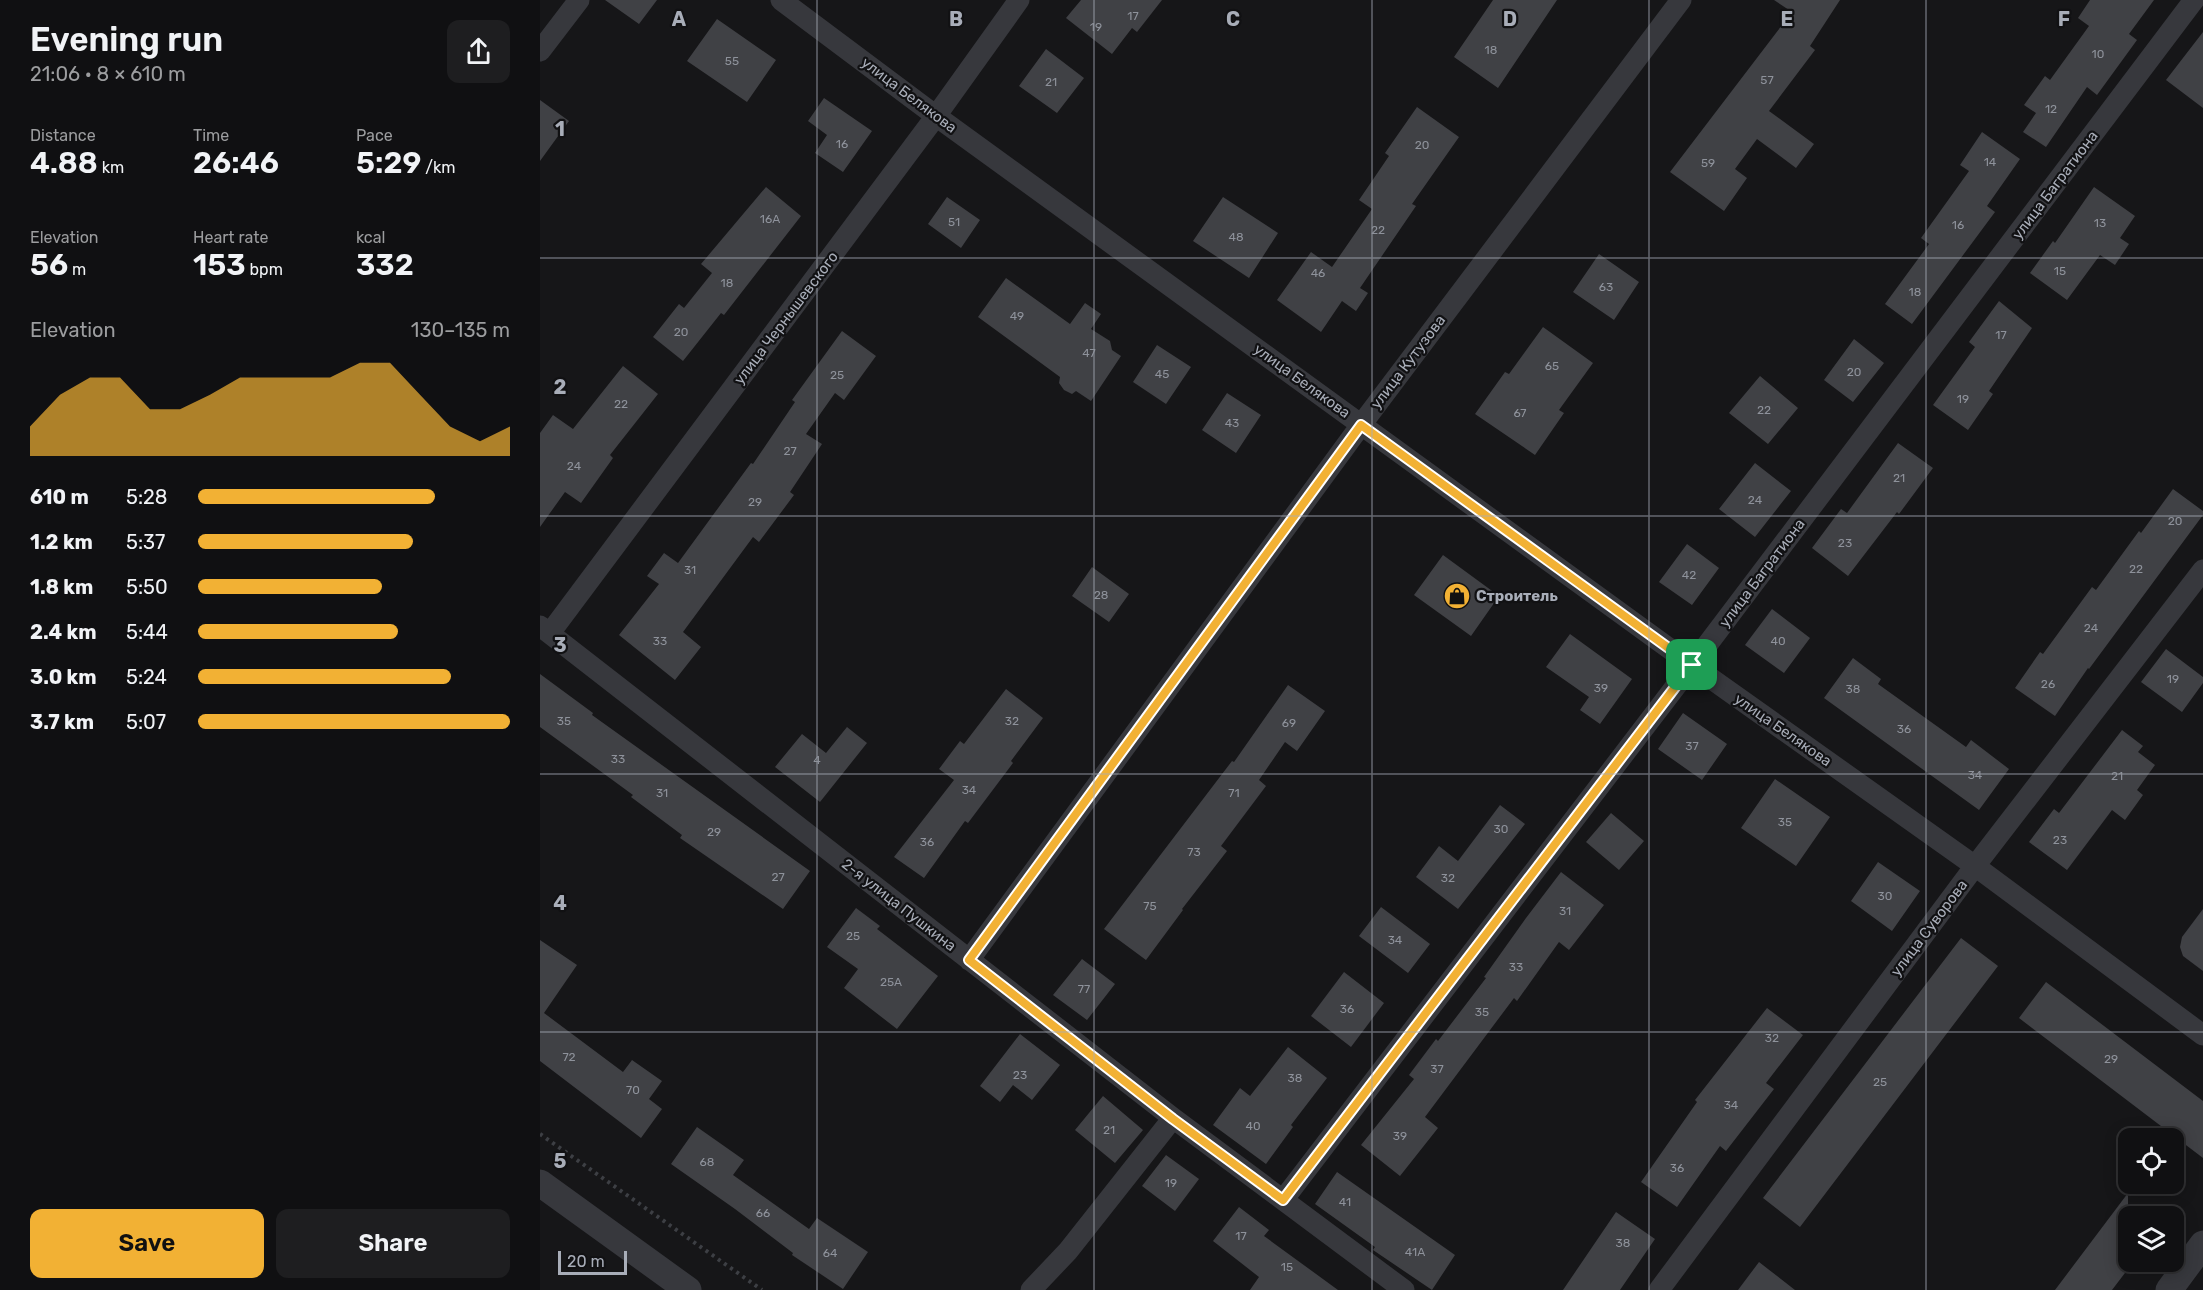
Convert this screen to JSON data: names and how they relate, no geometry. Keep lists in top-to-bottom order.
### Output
{
  "streets": {
    "street": [
      "улица Белякова",
      "улица Багратиона",
      "улица Чернышевского",
      "улица Кутузова",
      "2-я улица Пушкина",
      "улица Суворова"
    ]
  },
  "crossings": [
    ["улица Белякова", "улица Багратиона"],
    ["улица Белякова", "улица Чернышевского"],
    ["улица Белякова", "улица Кутузова"],
    ["улица Белякова", "улица Суворова"],
    ["улица Багратиона", "2-я улица Пушкина"],
    ["улица Чернышевского", "2-я улица Пушкина"],
    ["улица Кутузова", "2-я улица Пушкина"]
  ],
  "places": {
    "shop": ["Строитель"]
  },
  "house_numbers": [
    "17",
    "19",
    "18",
    "10",
    "55",
    "57",
    "21",
    "12",
    "16",
    "20",
    "14",
    "59",
    "16А",
    "51",
    "13",
    "16",
    "22",
    "48",
    "15",
    "46",
    "18",
    "63",
    "18",
    "49",
    "20",
    "17",
    "47",
    "65",
    "20",
    "45",
    "25",
    "19",
    "22",
    "22",
    "67",
    "43",
    "27",
    "24",
    "21",
    "24",
    "29",
    "20",
    "23",
    "22",
    "31",
    "42",
    "28",
    "24",
    "33",
    "40",
    "19",
    "26",
    "39",
    "38",
    "35",
    "32",
    "69",
    "36",
    "37",
    "33",
    "4",
    "34",
    "21",
    "34",
    "31",
    "71",
    "35",
    "30",
    "29",
    "23",
    "36",
    "73",
    "27",
    "32",
    "30",
    "75",
    "31",
    "25",
    "34",
    "33",
    "25А",
    "77",
    "36",
    "35",
    "32",
    "72",
    "29",
    "37",
    "23",
    "38",
    "25",
    "70",
    "34",
    "40",
    "21",
    "39",
    "68",
    "36",
    "19",
    "41",
    "66",
    "17",
    "38",
    "41А",
    "64",
    "15"
  ],
  "scale_bar": "20 m",
  "page": {
    "heading": ["Evening run", "21:06 · 8 × 610 m"],
    "stats": [
      ["Distance", "4.88 km"],
      ["Time", "26:46"],
      ["Pace", "5:29 /km"],
      ["Elevation", "56 m"],
      ["Heart rate", "153 bpm"],
      ["kcal", "332"]
    ],
    "chart": ["Elevation", "130–135 m"],
    "list": [
      {
        "name": "610 m",
        "note": "5:28"
      },
      {
        "name": "1.2 km",
        "note": "5:37"
      },
      {
        "name": "1.8 km",
        "note": "5:50"
      },
      {
        "name": "2.4 km",
        "note": "5:44"
      },
      {
        "name": "3.0 km",
        "note": "5:24"
      },
      {
        "name": "3.7 km",
        "note": "5:07"
      }
    ],
    "buttons": ["Save", "Share"],
    "scale": "20 m"
  },
  "grid": {
    "columns": [
      "A",
      "B",
      "C",
      "D",
      "E",
      "F"
    ],
    "rows": [
      "1",
      "2",
      "3",
      "4",
      "5"
    ]
  }
}
